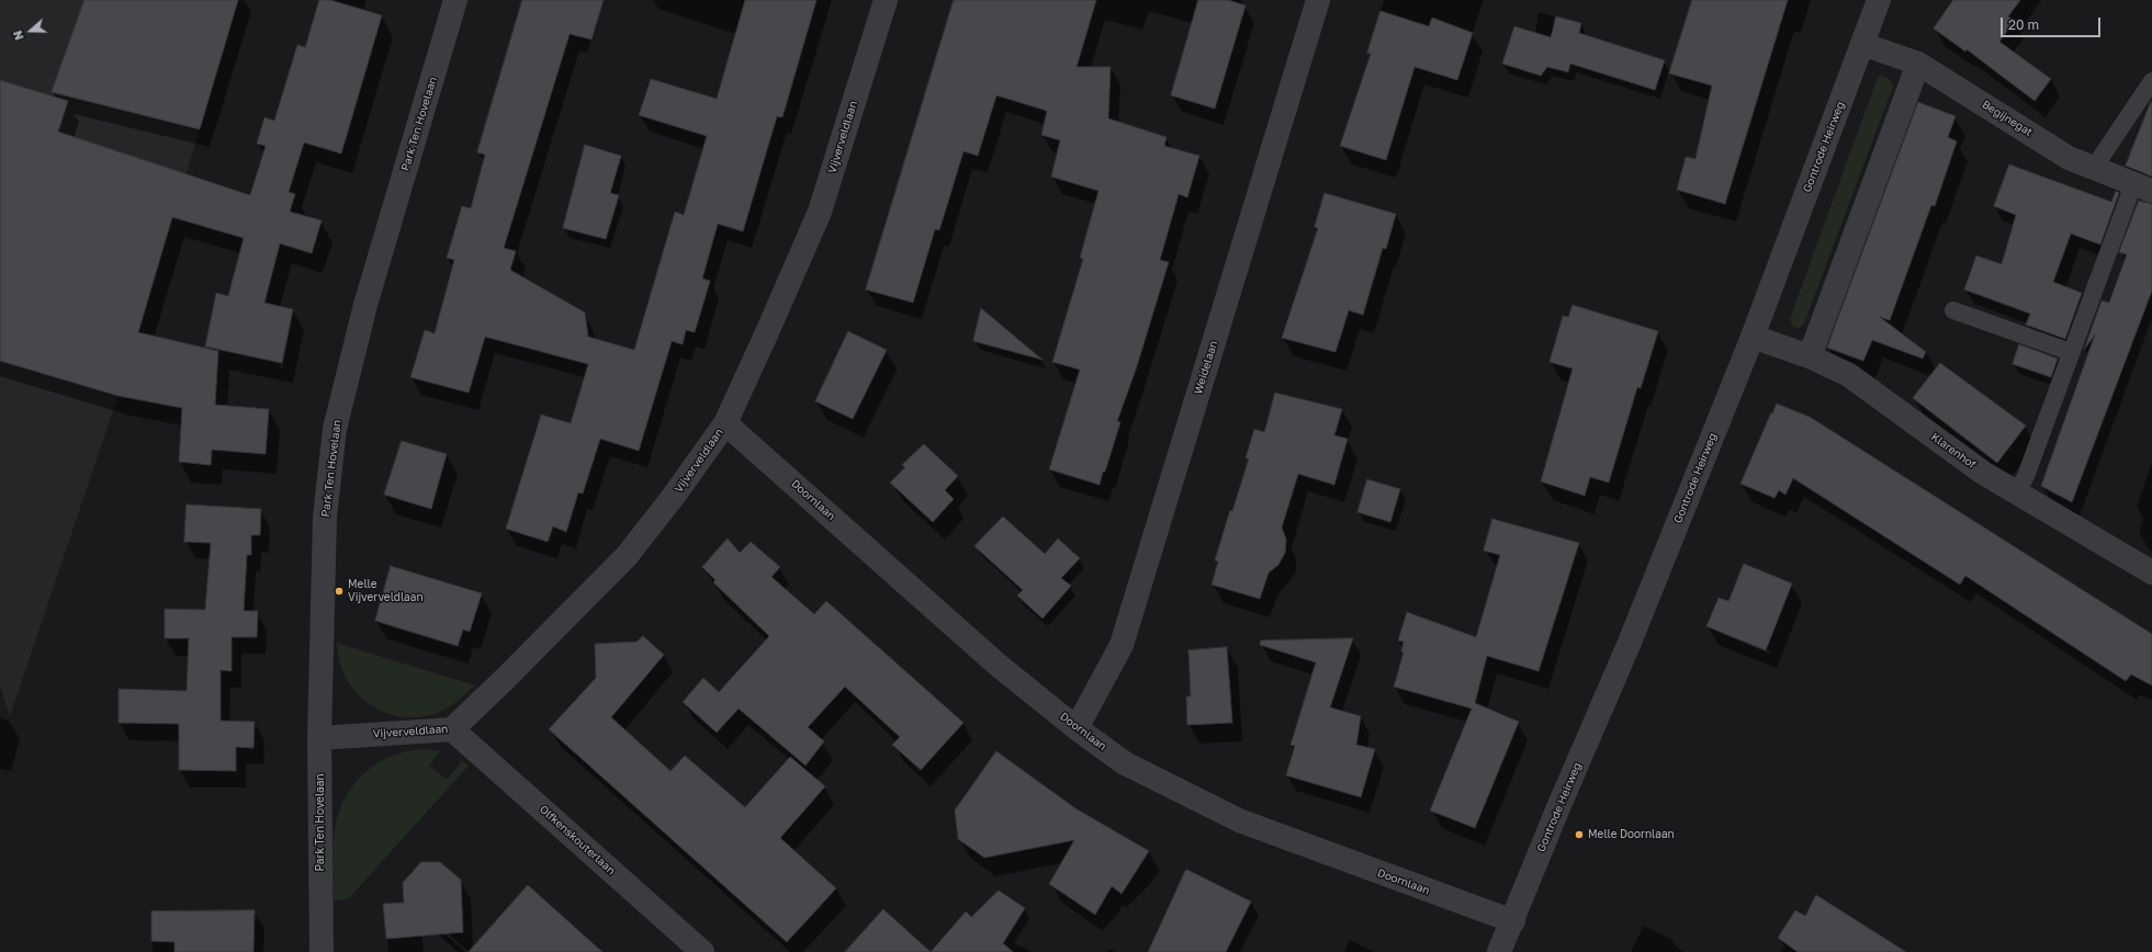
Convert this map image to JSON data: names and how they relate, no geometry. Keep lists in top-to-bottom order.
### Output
{
  "streets": {
    "street": [
      "Begijnegat",
      "Park Ten Hovelaan",
      "Vijverveldlaan",
      "Gontrode Heirweg",
      "Weidelaan",
      "Klarenhof",
      "Doornlaan",
      "Olfkenskouterlaan"
    ]
  },
  "crossings": [
    ["Begijnegat", "Gontrode Heirweg"],
    ["Park Ten Hovelaan", "Vijverveldlaan"],
    ["Vijverveldlaan", "Doornlaan"],
    ["Vijverveldlaan", "Olfkenskouterlaan"],
    ["Gontrode Heirweg", "Klarenhof"],
    ["Gontrode Heirweg", "Doornlaan"],
    ["Weidelaan", "Doornlaan"]
  ],
  "places": ["Melle Vijverveldlaan", "Melle Doornlaan"],
  "scale_bar": "20 m",
  "north": "left"
}
